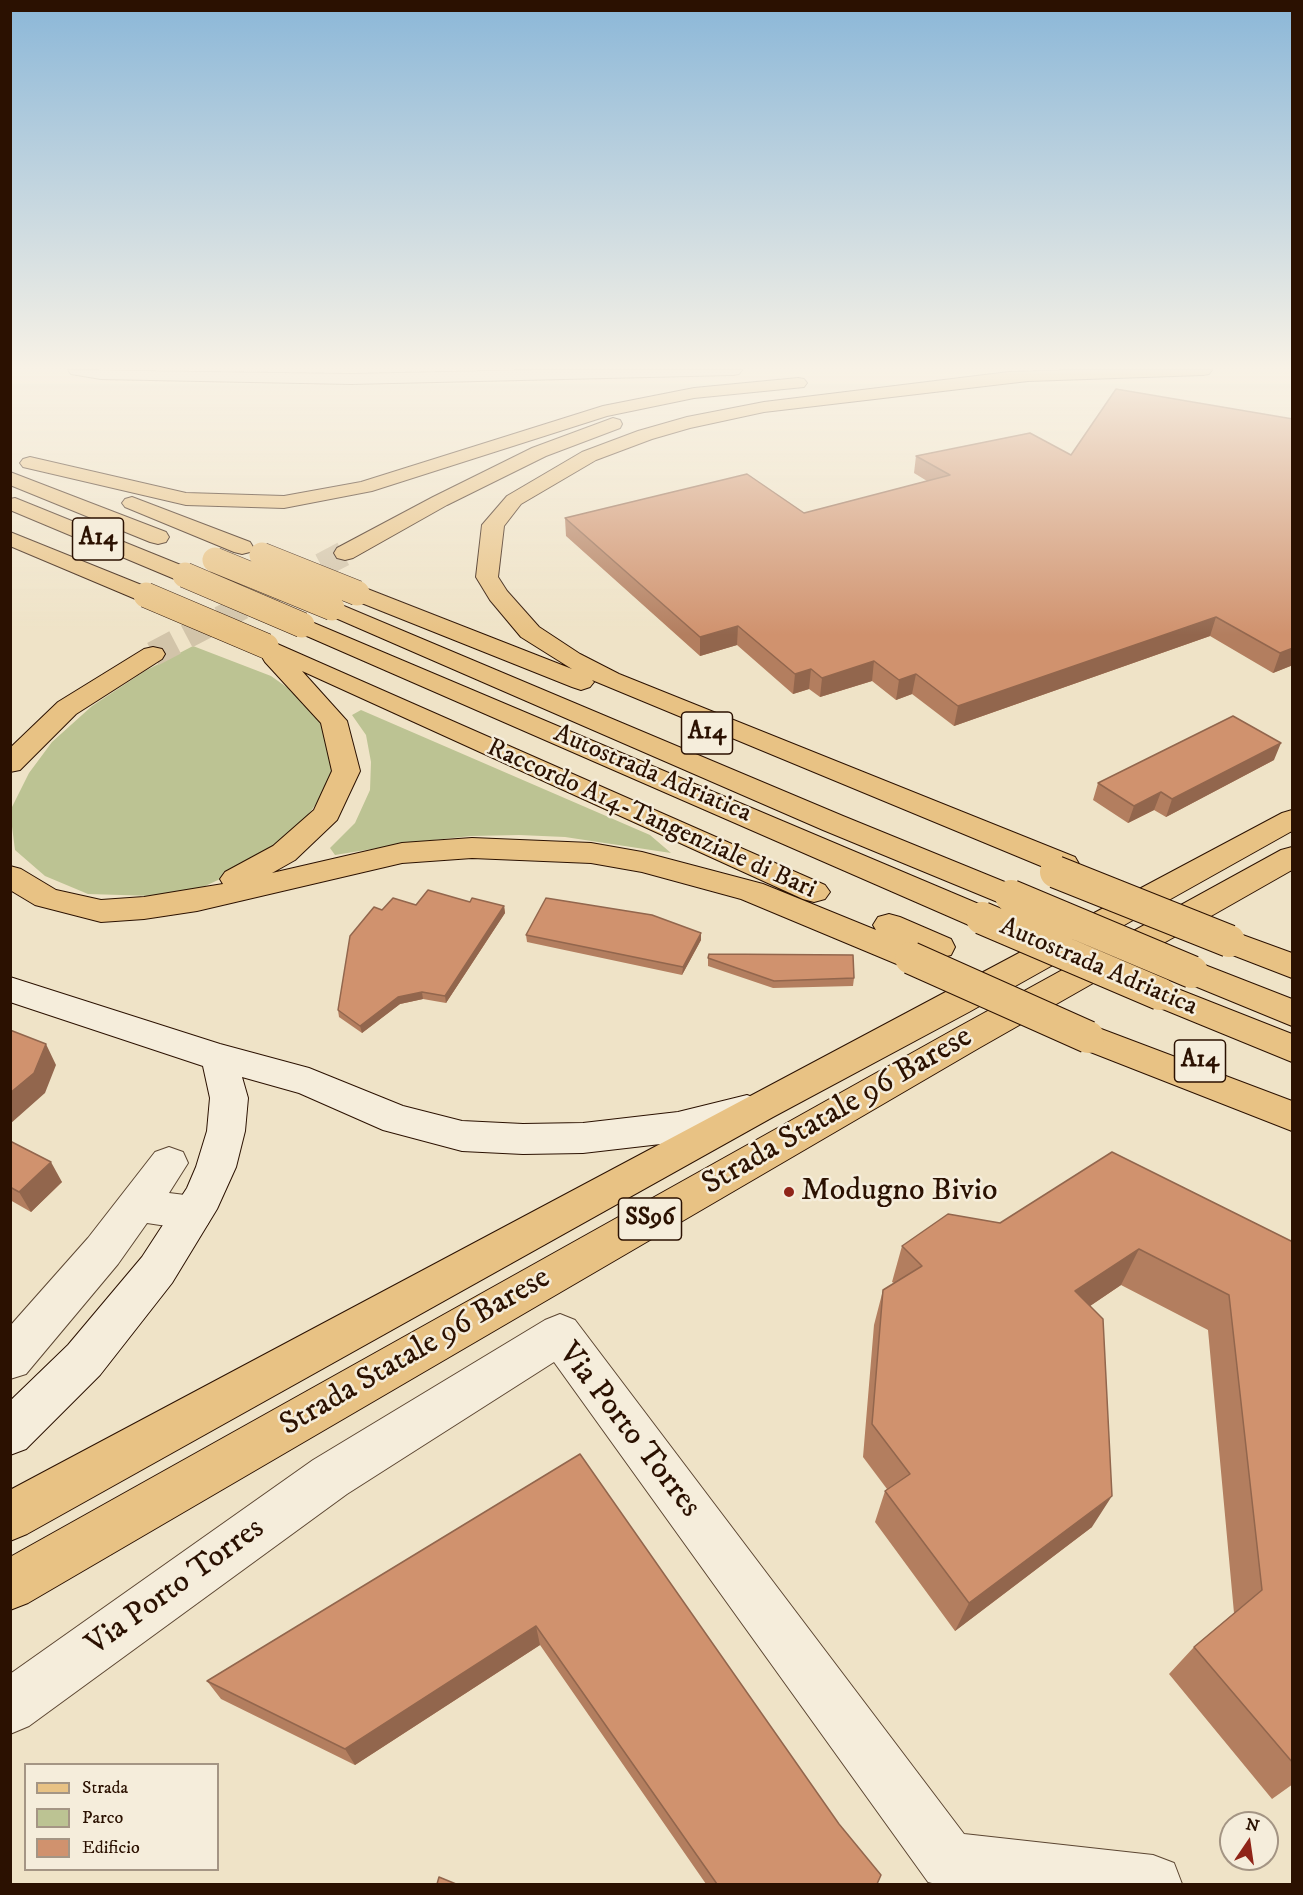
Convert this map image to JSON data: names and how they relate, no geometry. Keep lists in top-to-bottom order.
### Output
{
  "streets": {
    "main road": [
      "A14",
      "Autostrada Adriatica",
      "Raccordo A14-Tangenziale di Bari",
      "Strada Statale 96 Barese",
      "SS96"
    ],
    "street": ["Via Porto Torres"]
  },
  "places": ["Modugno Bivio"],
  "legend": ["Strada", "Parco", "Edificio"],
  "north": "top"
}
